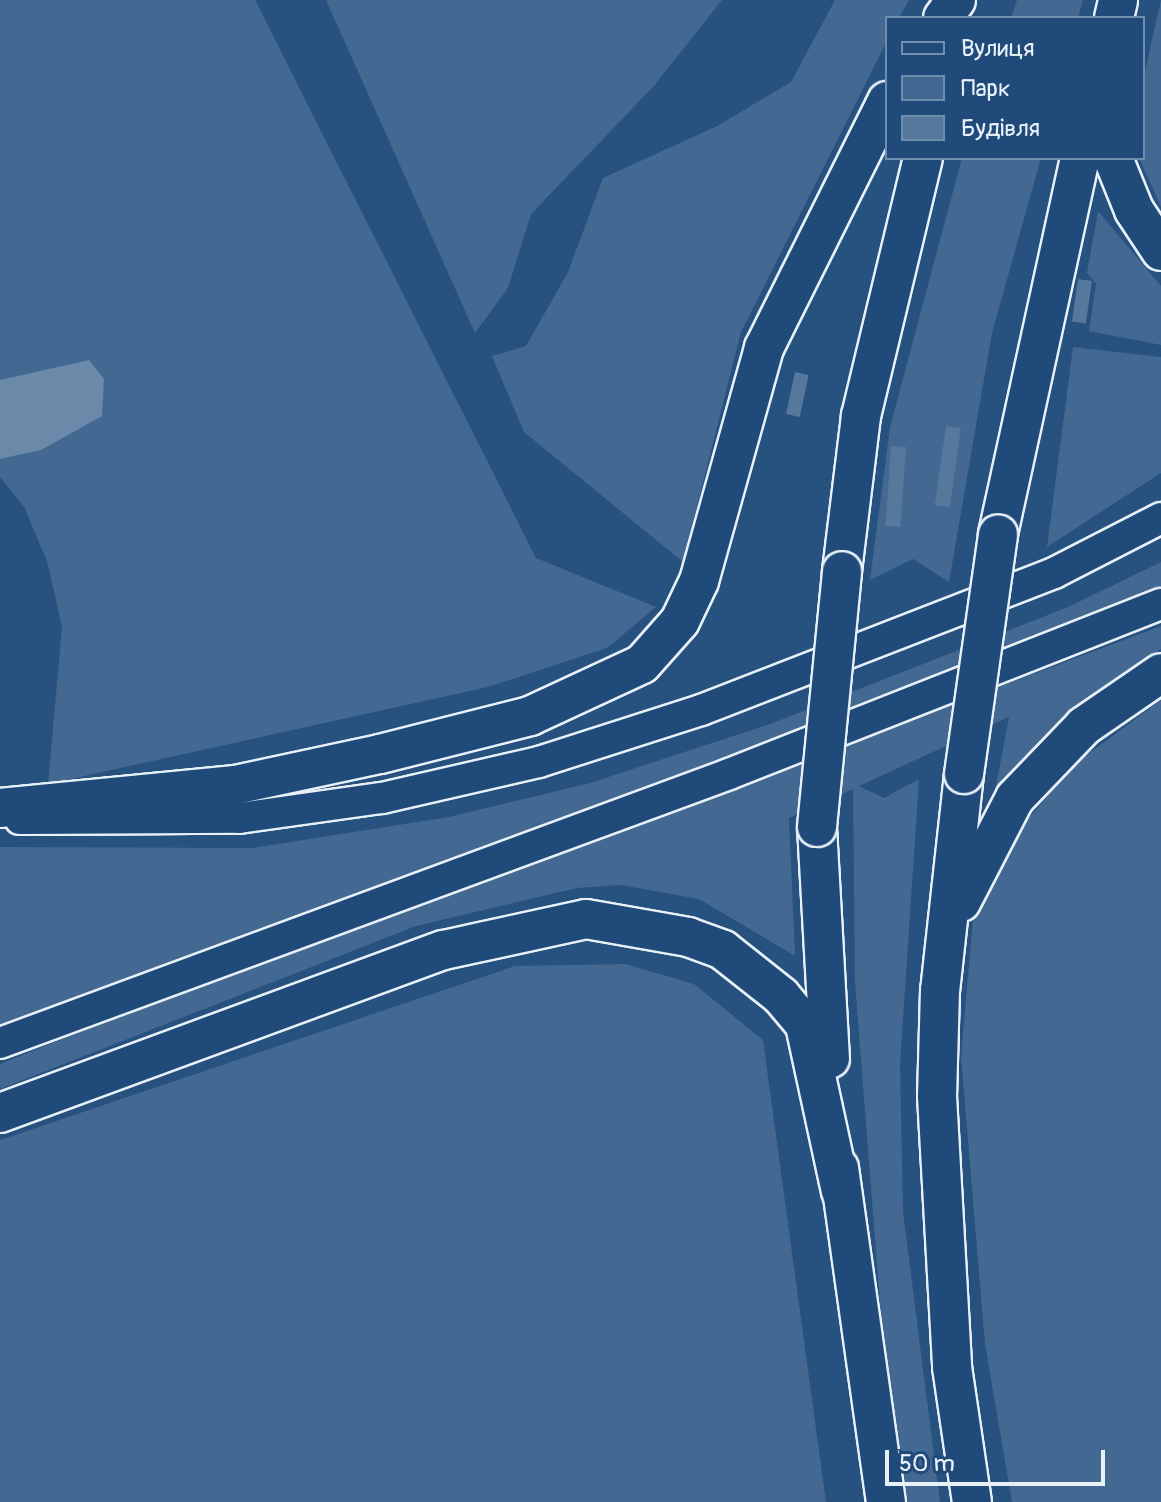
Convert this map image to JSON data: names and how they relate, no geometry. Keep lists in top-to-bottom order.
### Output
{
  "legend": ["Вулиця", "Парк", "Будівля"],
  "scale_bar": "50 m"
}
